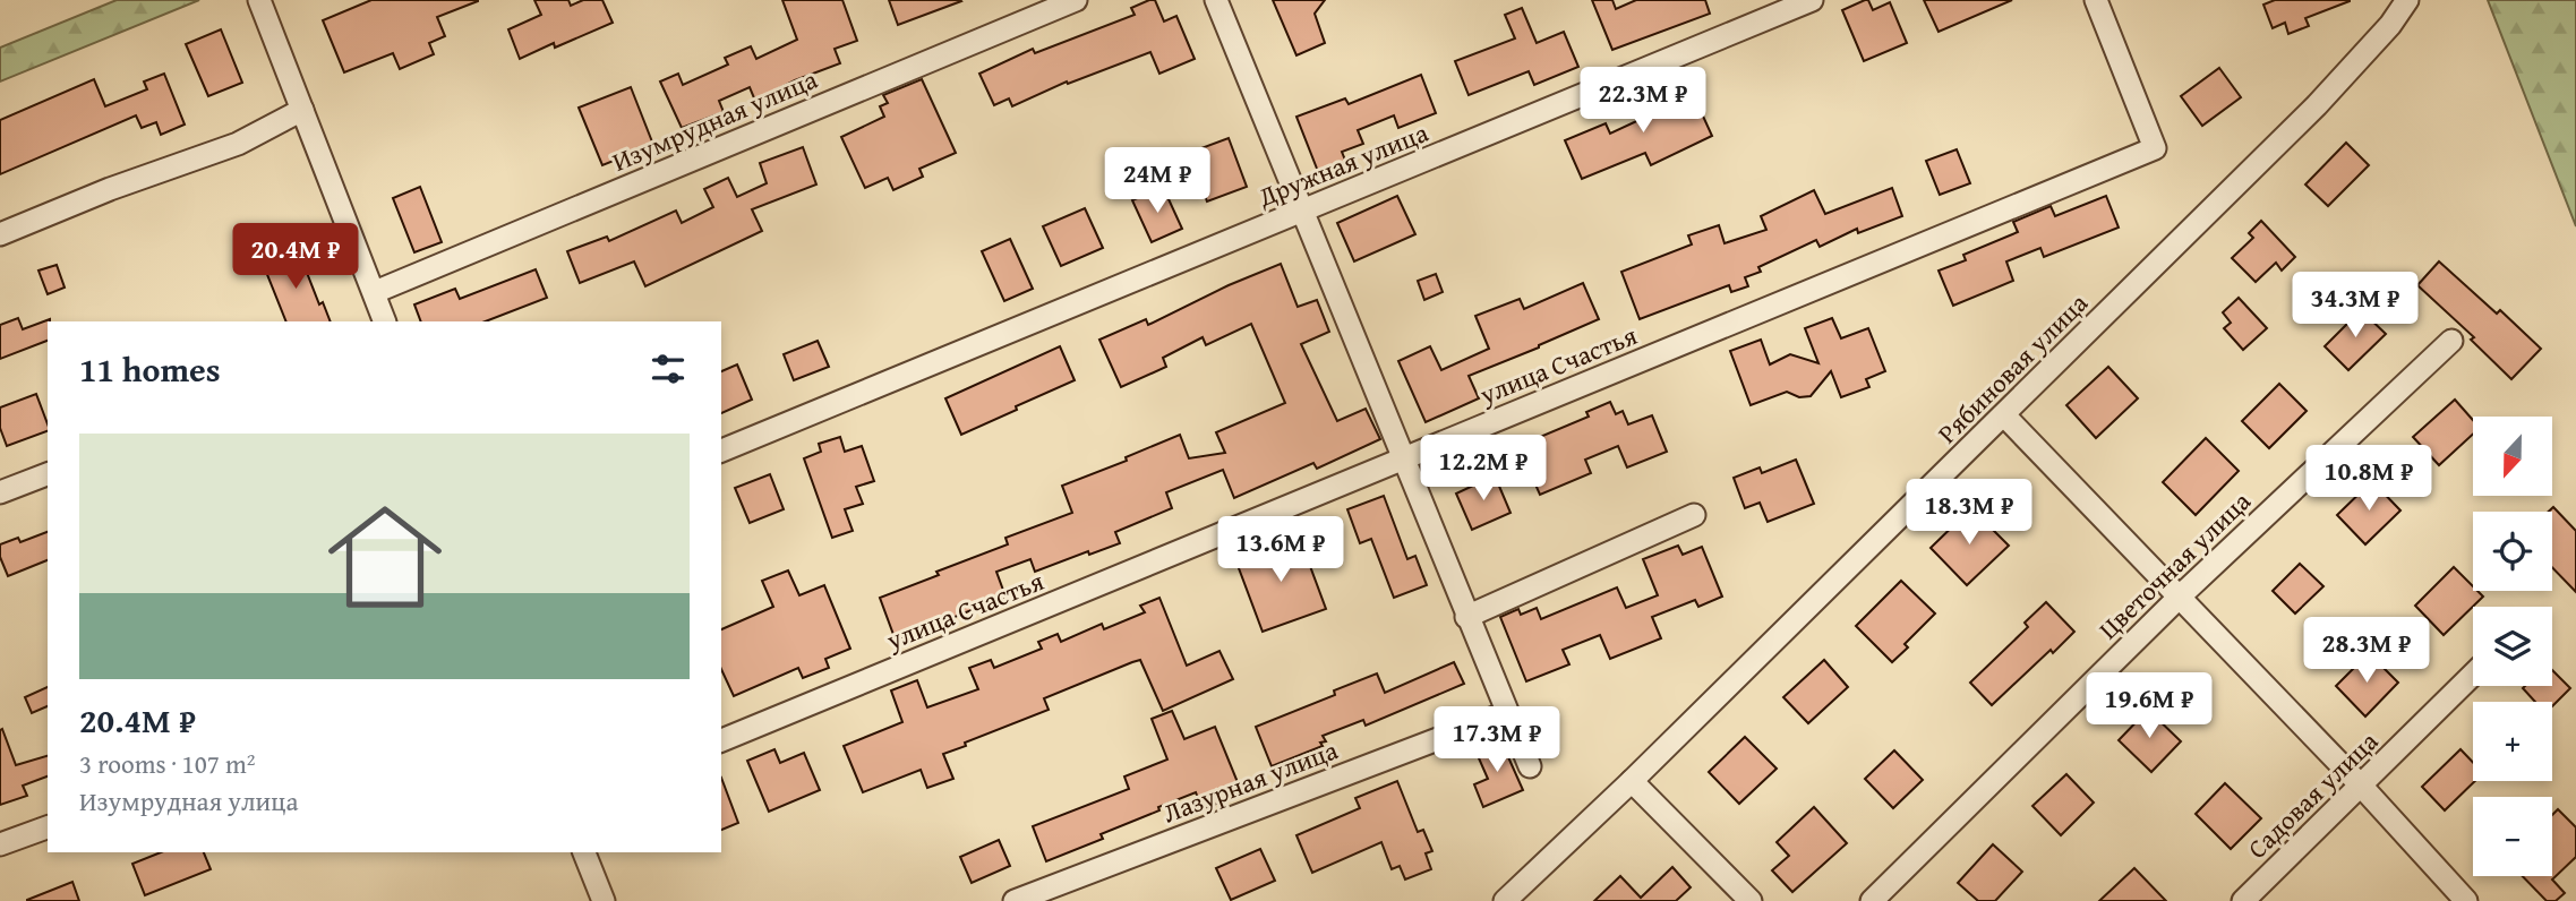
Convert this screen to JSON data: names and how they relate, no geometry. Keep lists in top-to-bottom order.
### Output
{
  "streets": {
    "street": [
      "Изумрудная улица",
      "Дружная улица",
      "улица Счастья",
      "Рябиновая улица",
      "Цветочная улица",
      "Лазурная улица",
      "Садовая улица"
    ]
  },
  "north": "bottom",
  "page": {
    "price": [
      "22.3M ₽",
      "24M ₽",
      "20.4M ₽",
      "34.3M ₽",
      "12.2M ₽",
      "10.8M ₽",
      "18.3M ₽",
      "13.6M ₽",
      "28.3M ₽",
      "19.6M ₽",
      "17.3M ₽"
    ],
    "heading": "11 homes",
    "map_buttons": ["+", "−"],
    "list": [
      {
        "name": "20.4M ₽",
        "note": "3 rooms · 107 m² · Изумрудная улица"
      }
    ]
  }
}
